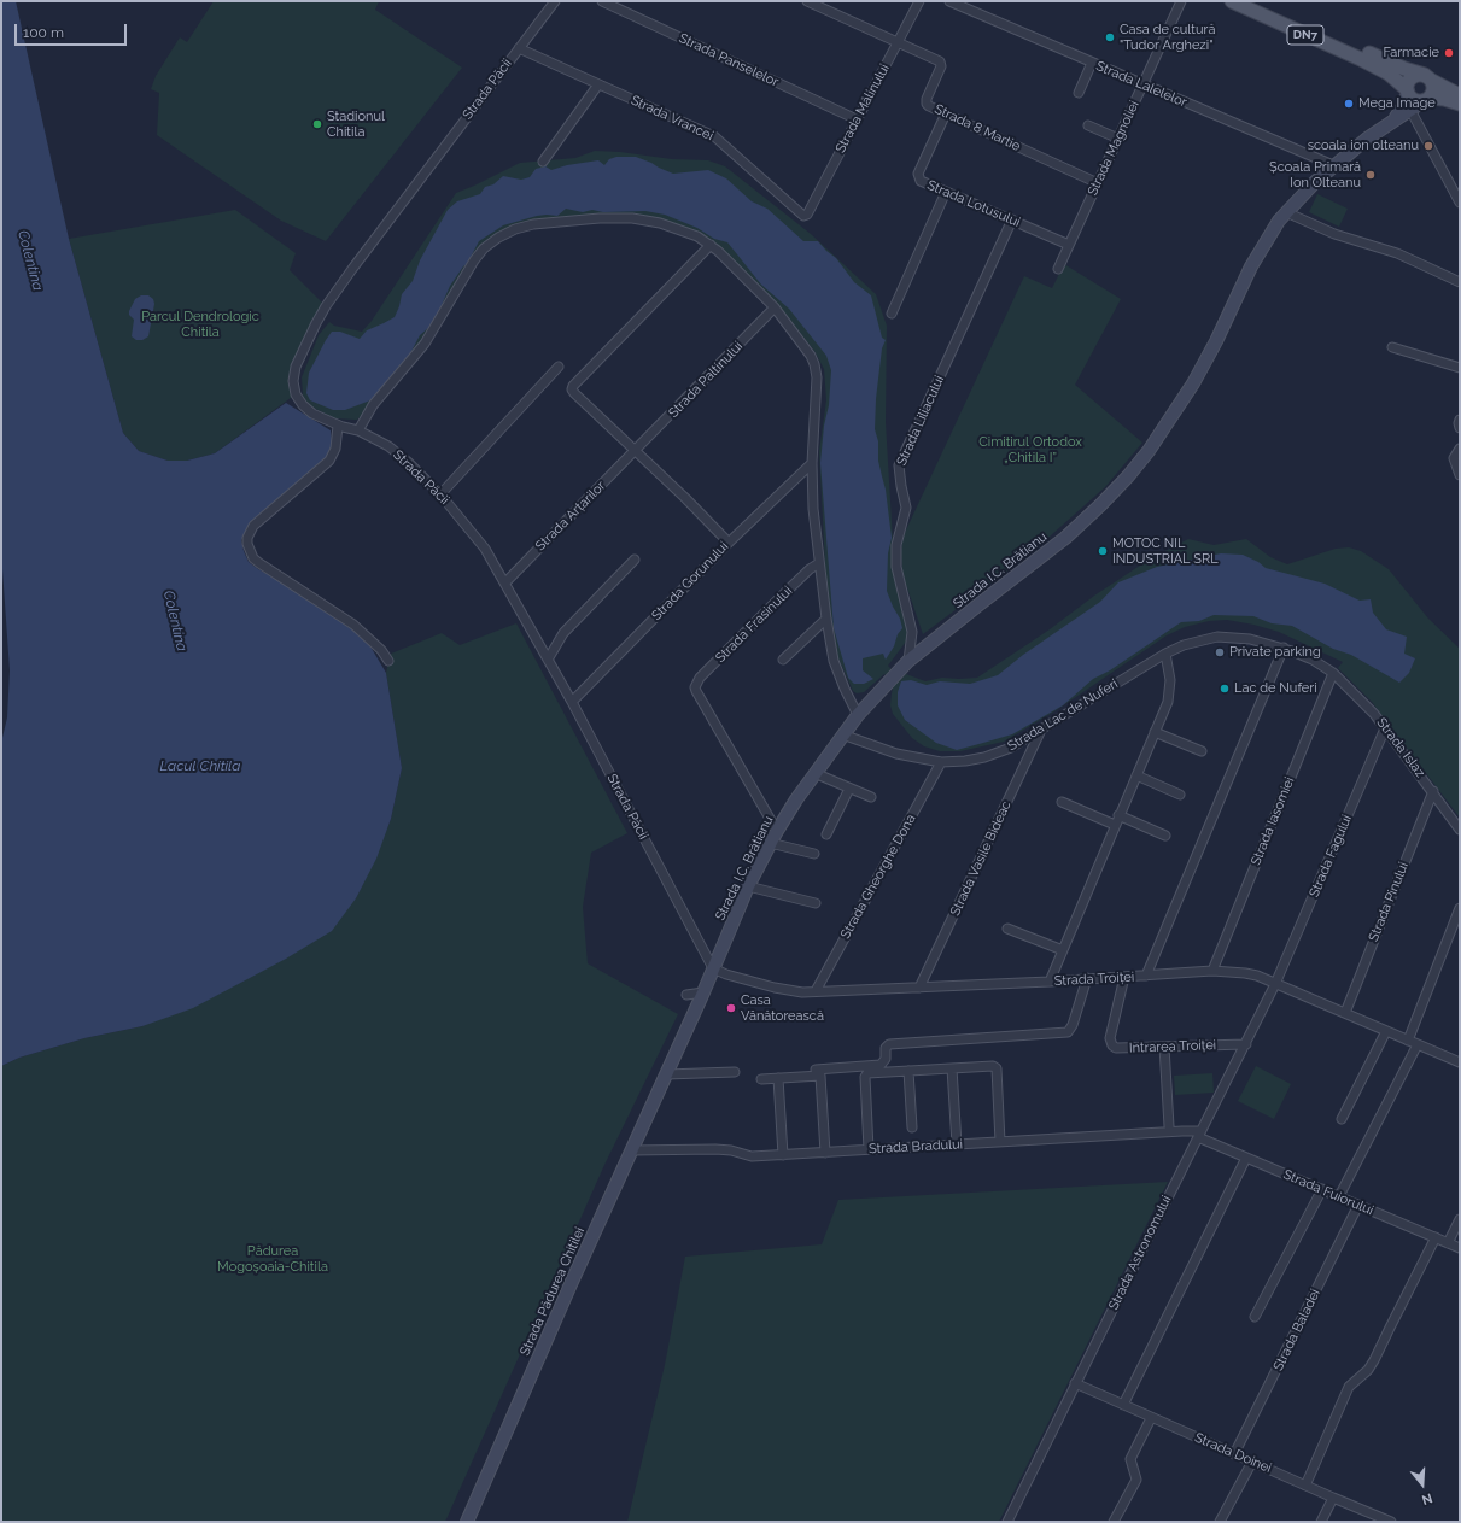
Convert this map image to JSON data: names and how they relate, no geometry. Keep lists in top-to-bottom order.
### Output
{
  "streets": {
    "main road": ["DN7", "Strada I.C. Brătianu", "Strada Pădurea Chitilei"],
    "street": [
      "Strada Panselelor",
      "Strada Lalelelor",
      "Strada Păcii",
      "Strada Mălinului",
      "Strada Vrancei",
      "Strada 8 Martie",
      "Strada Magnoliei",
      "Strada Lotusului",
      "Strada Paltinului",
      "Strada Liliacului",
      "Strada Arțarilor",
      "Strada Gorunului",
      "Strada Frasinului",
      "Strada Lac de Nuferi",
      "Strada Islaz",
      "Strada Iasomiei",
      "Strada Fagului",
      "Strada Vasile Bideac",
      "Strada Gheorghe Dona",
      "Strada Pinului",
      "Strada Troiței",
      "Intrarea Troiței",
      "Strada Bradului",
      "Strada Fuiorului",
      "Strada Astronomului",
      "Strada Baladei",
      "Strada Doinei"
    ]
  },
  "crossings": [
    ["DN7", "Strada I.C. Brătianu"],
    ["Strada Panselelor", "Strada Mălinului"],
    ["Strada Lalelelor", "Strada Magnoliei"],
    ["Strada Lalelelor", "Strada I.C. Brătianu"],
    ["Strada Păcii", "Strada Vrancei"],
    ["Strada Păcii", "Strada Arțarilor"],
    ["Strada Păcii", "Strada I.C. Brătianu"],
    ["Strada Păcii", "Strada Gorunului"],
    ["Strada Păcii", "Strada Troiței"],
    ["Strada Mălinului", "Strada Vrancei"],
    ["Strada Mălinului", "Strada 8 Martie"],
    ["Strada 8 Martie", "Strada Magnoliei"],
    ["Strada 8 Martie", "Strada Lotusului"],
    ["Strada Magnoliei", "Strada Lotusului"],
    ["Strada Lotusului", "Strada Liliacului"],
    ["Strada Paltinului", "Strada Arțarilor"],
    ["Strada Liliacului", "Strada I.C. Brătianu"],
    ["Strada I.C. Brătianu", "Strada Frasinului"],
    ["Strada I.C. Brătianu", "Strada Lac de Nuferi"],
    ["Strada I.C. Brătianu", "Strada Troiței"],
    ["Strada I.C. Brătianu", "Strada Pădurea Chitilei"],
    ["Strada Lac de Nuferi", "Strada Islaz"],
    ["Strada Lac de Nuferi", "Strada Iasomiei"],
    ["Strada Lac de Nuferi", "Strada Vasile Bideac"],
    ["Strada Lac de Nuferi", "Strada Gheorghe Dona"],
    ["Strada Islaz", "Strada Iasomiei"],
    ["Strada Islaz", "Strada Fagului"],
    ["Strada Islaz", "Strada Pinului"],
    ["Strada Iasomiei", "Strada Troiței"],
    ["Strada Fagului", "Strada Troiței"],
    ["Strada Fagului", "Strada Astronomului"],
    ["Strada Vasile Bideac", "Strada Troiței"],
    ["Strada Gheorghe Dona", "Strada Troiței"],
    ["Strada Pinului", "Strada Troiței"],
    ["Strada Troiței", "Intrarea Troiței"],
    ["Strada Troiței", "Strada Astronomului"],
    ["Intrarea Troiței", "Strada Astronomului"],
    ["Strada Bradului", "Strada Fuiorului"],
    ["Strada Bradului", "Strada Astronomului"],
    ["Strada Bradului", "Strada Pădurea Chitilei"],
    ["Strada Fuiorului", "Strada Astronomului"],
    ["Strada Fuiorului", "Strada Baladei"],
    ["Strada Astronomului", "Strada Doinei"],
    ["Strada Baladei", "Strada Doinei"]
  ],
  "water": ["Colentina", "Lacul Chitila"],
  "parks": ["Parcul Dendrologic Chitila", "Cimitirul Ortodox „Chitila I”", "Pădurea Mogoșoaia-Chitila"],
  "places": [
    "Casa de cultură \"Tudor Arghezi\"",
    "Farmacie",
    "Mega Image",
    "Stadionul Chitila",
    "scoala ion olteanu",
    "Școala Primară Ion Olteanu",
    "MOTOC NIL INDUSTRIAL SRL",
    "Private parking",
    "Lac de Nuferi",
    "Casa Vânătorească"
  ],
  "scale_bar": "100 m",
  "north": "bottom"
}
